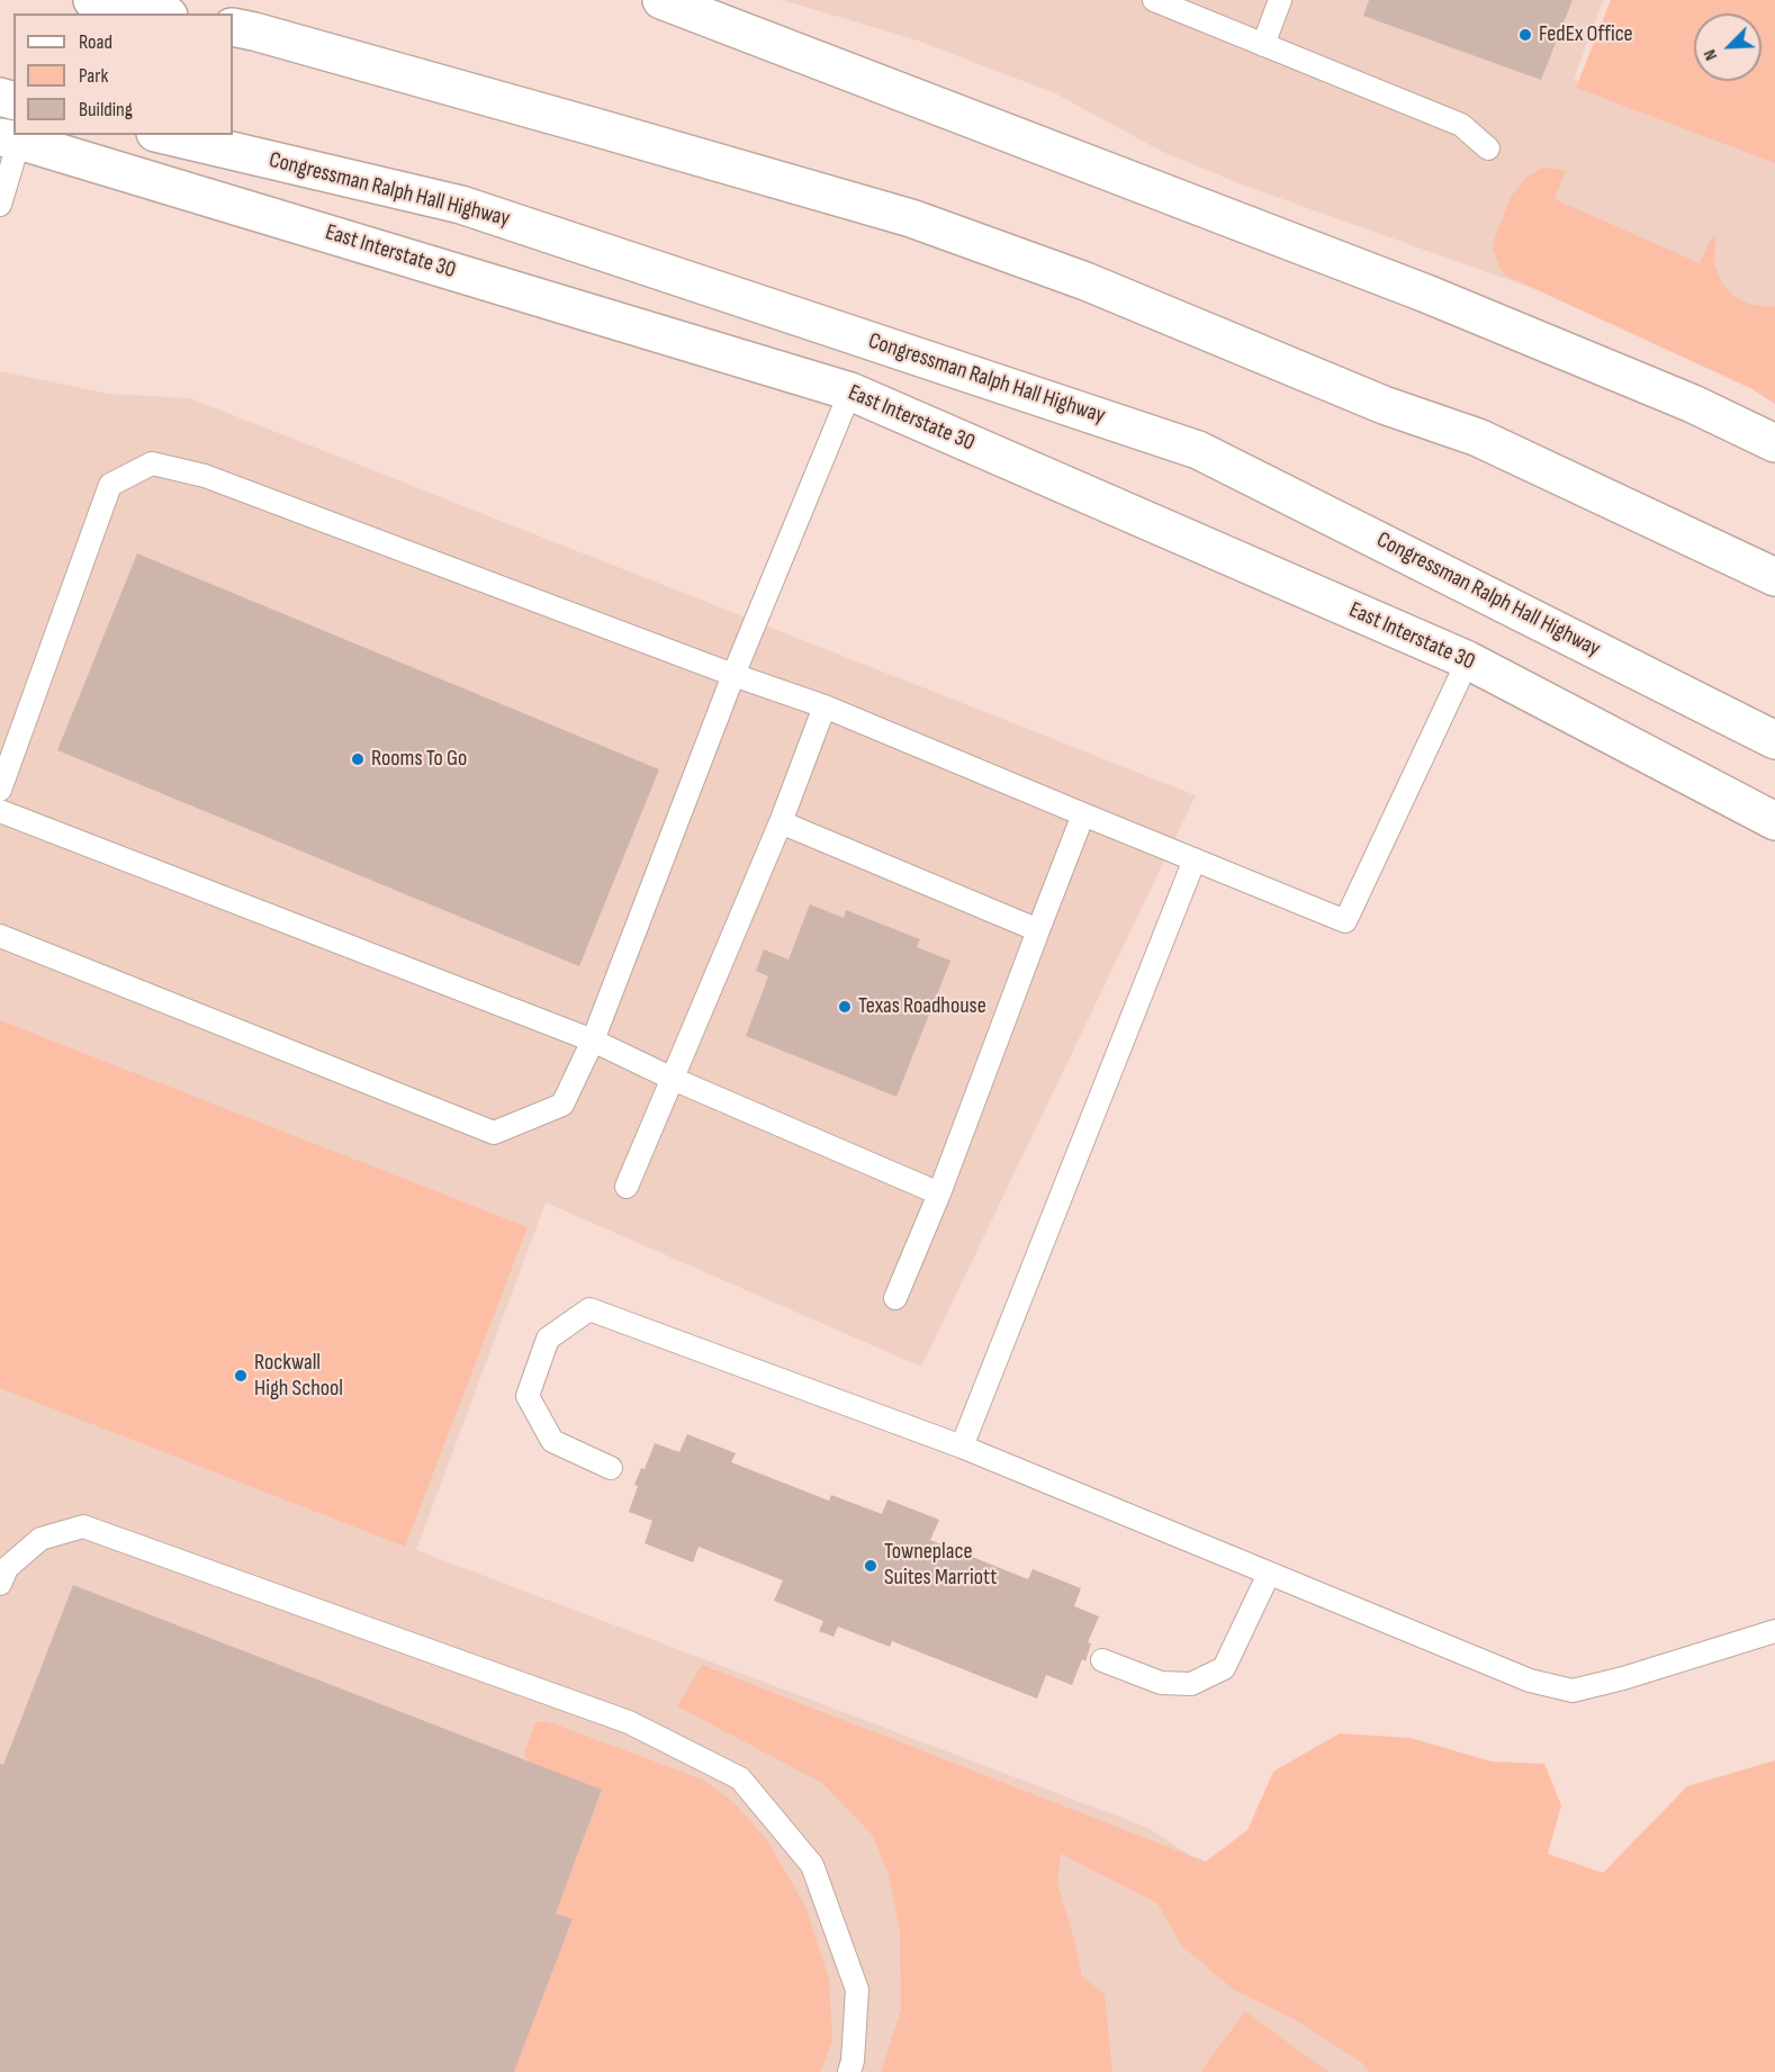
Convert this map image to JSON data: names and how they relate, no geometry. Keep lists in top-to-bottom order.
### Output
{
  "streets": {
    "main road": ["Congressman Ralph Hall Highway", "East Interstate 30"]
  },
  "places": [
    "FedEx Office",
    "Rooms To Go",
    "Texas Roadhouse",
    "Rockwall High School",
    "Towneplace Suites Marriott"
  ],
  "legend": ["Road", "Park", "Building"],
  "north": "bottom left"
}
